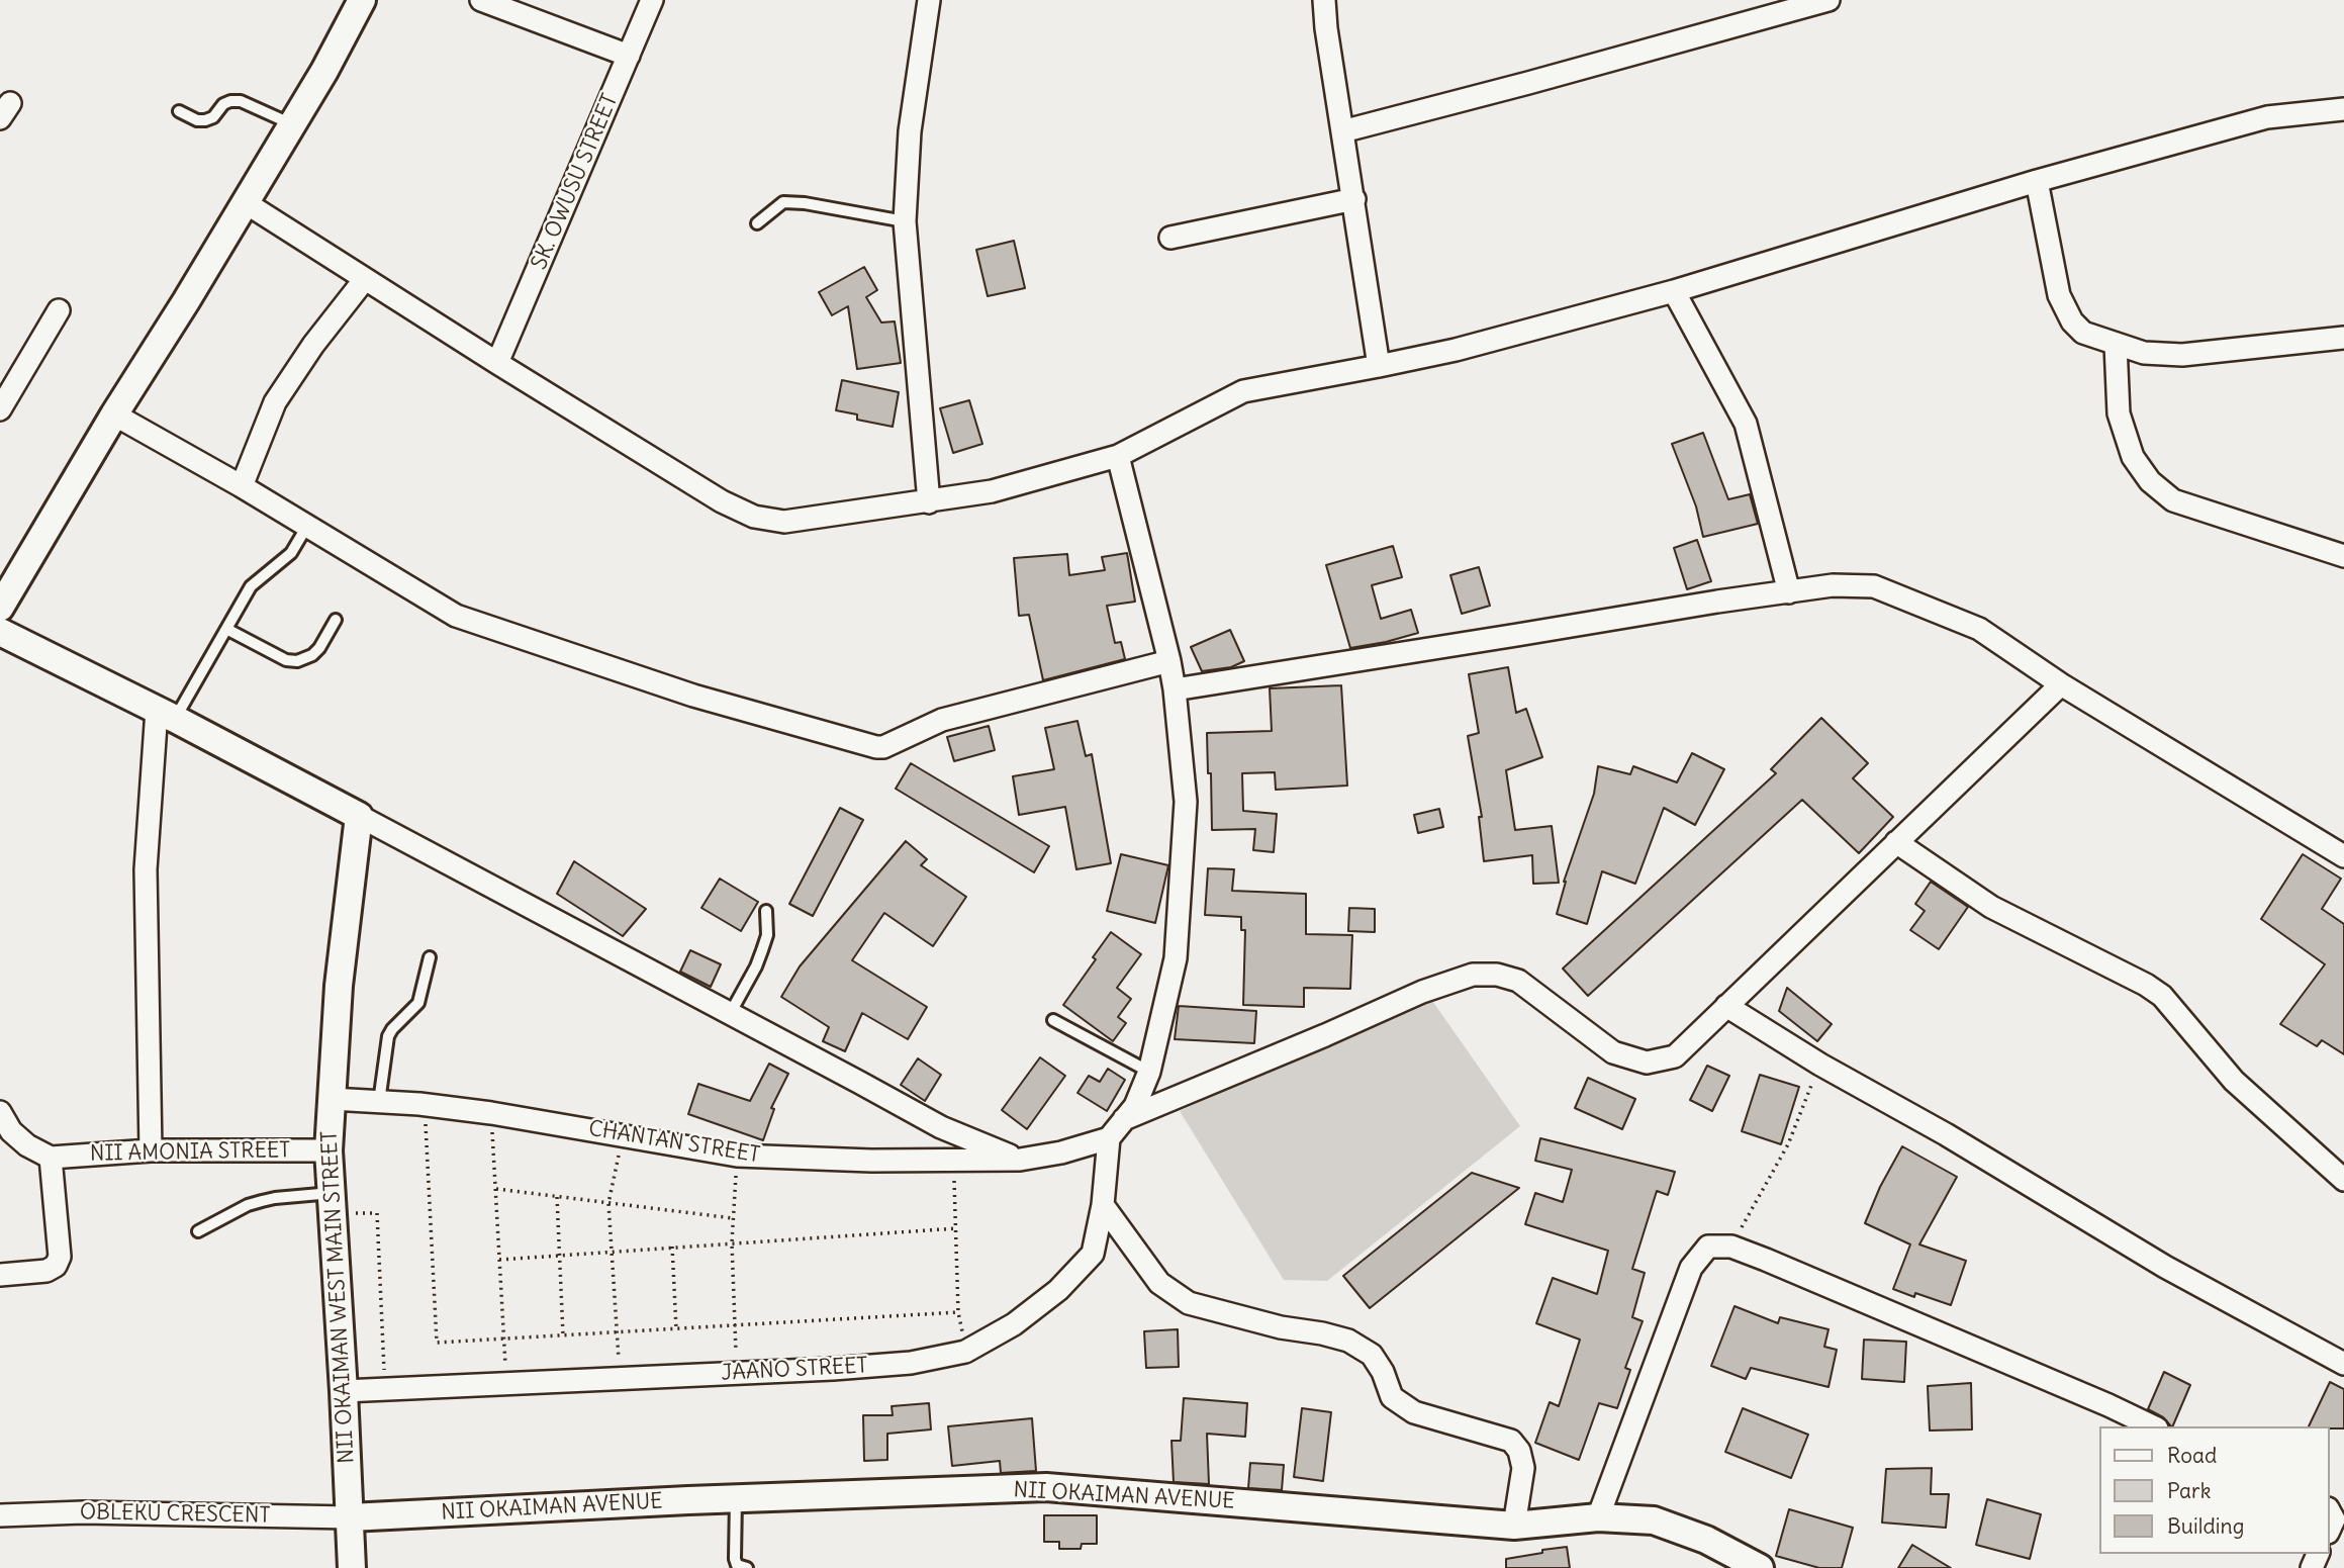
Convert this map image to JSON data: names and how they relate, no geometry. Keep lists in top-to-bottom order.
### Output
{
  "streets": {
    "street": [
      "SK. OWUSU STREET",
      "CHANTAN STREET",
      "NII AMONIA STREET",
      "NII OKAIMAN WEST MAIN STREET",
      "JAANO STREET",
      "NII OKAIMAN AVENUE",
      "OBLEKU CRESCENT"
    ]
  },
  "crossings": [
    ["CHANTAN STREET", "NII OKAIMAN WEST MAIN STREET"],
    ["CHANTAN STREET", "JAANO STREET"],
    ["NII AMONIA STREET", "NII OKAIMAN WEST MAIN STREET"],
    ["NII OKAIMAN WEST MAIN STREET", "JAANO STREET"],
    ["NII OKAIMAN WEST MAIN STREET", "NII OKAIMAN AVENUE"],
    ["NII OKAIMAN WEST MAIN STREET", "OBLEKU CRESCENT"],
    ["NII OKAIMAN AVENUE", "OBLEKU CRESCENT"]
  ],
  "legend": ["Road", "Park", "Building"]
}
